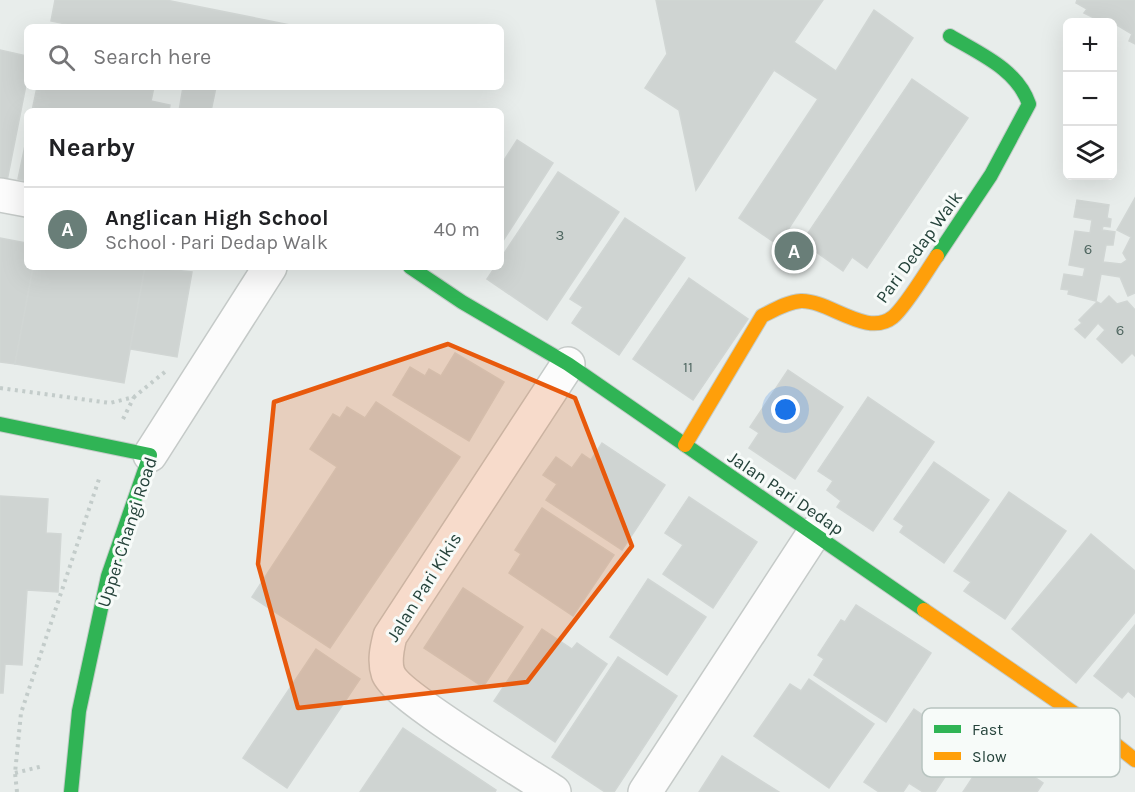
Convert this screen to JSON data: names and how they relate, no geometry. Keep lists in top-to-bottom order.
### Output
{
  "streets": {
    "street": [
      "Pari Dedap Walk",
      "Jalan Pari Dedap",
      "Upper Changi Road",
      "Jalan Pari Kikis"
    ]
  },
  "crossings": [
    ["Pari Dedap Walk", "Jalan Pari Dedap"],
    ["Jalan Pari Dedap", "Jalan Pari Kikis"]
  ],
  "house_numbers": [
    "3",
    "6",
    "6",
    "11"
  ],
  "legend": ["Fast", "Slow"],
  "page": {
    "map_buttons": ["+", "−"],
    "search": "Search here",
    "heading": "Nearby",
    "list": [
      {
        "mark": "A",
        "name": "Anglican High School",
        "note": "School · Pari Dedap Walk",
        "value": "40 m"
      }
    ],
    "pins": "A"
  }
}
